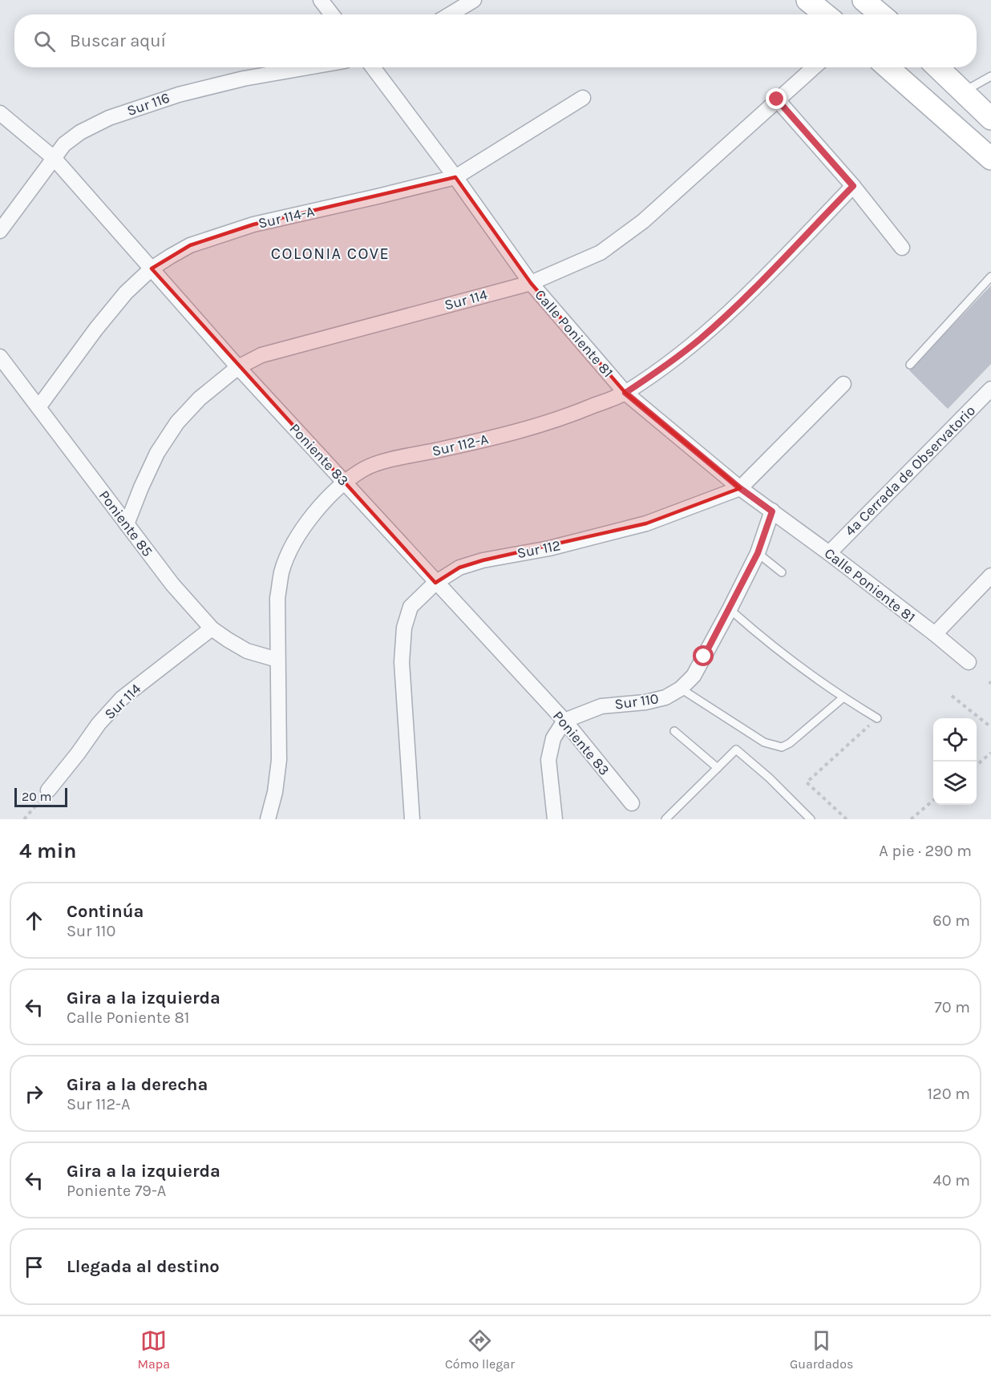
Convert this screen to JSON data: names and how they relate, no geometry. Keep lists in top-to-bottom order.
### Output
{
  "streets": {
    "street": [
      "Sur 116",
      "Sur 114-A",
      "Sur 114",
      "Calle Poniente 81",
      "Sur 112-A",
      "Poniente 83",
      "4a Cerrada de Observatorio",
      "Poniente 85",
      "Sur 112",
      "Sur 110"
    ]
  },
  "crossings": [
    ["Sur 116", "Poniente 83"],
    ["Sur 114-A", "Calle Poniente 81"],
    ["Sur 114-A", "Poniente 83"],
    ["Sur 114-A", "Poniente 85"],
    ["Sur 114", "Calle Poniente 81"],
    ["Sur 114", "Poniente 83"],
    ["Sur 114", "Poniente 85"],
    ["Calle Poniente 81", "Sur 112-A"],
    ["Calle Poniente 81", "4a Cerrada de Observatorio"],
    ["Calle Poniente 81", "Sur 112"],
    ["Calle Poniente 81", "Sur 110"],
    ["Sur 112-A", "Poniente 83"],
    ["Sur 112-A", "Poniente 85"],
    ["Poniente 83", "Sur 112"],
    ["Poniente 83", "Sur 110"]
  ],
  "districts": ["COLONIA COVE"],
  "scale_bar": "20 m",
  "page": {
    "search": "Buscar aquí",
    "scale": "20 m",
    "heading": ["4 min", "A pie · 290 m"],
    "list": [
      ["Continúa", "Sur 110", "60 m"],
      ["Gira a la izquierda", "Calle Poniente 81", "70 m"],
      ["Gira a la derecha", "Sur 112-A", "120 m"],
      ["Gira a la izquierda", "Poniente 79-A", "40 m"],
      "Llegada al destino"
    ],
    "nav": ["Mapa", "Cómo llegar", "Guardados"]
  }
}
